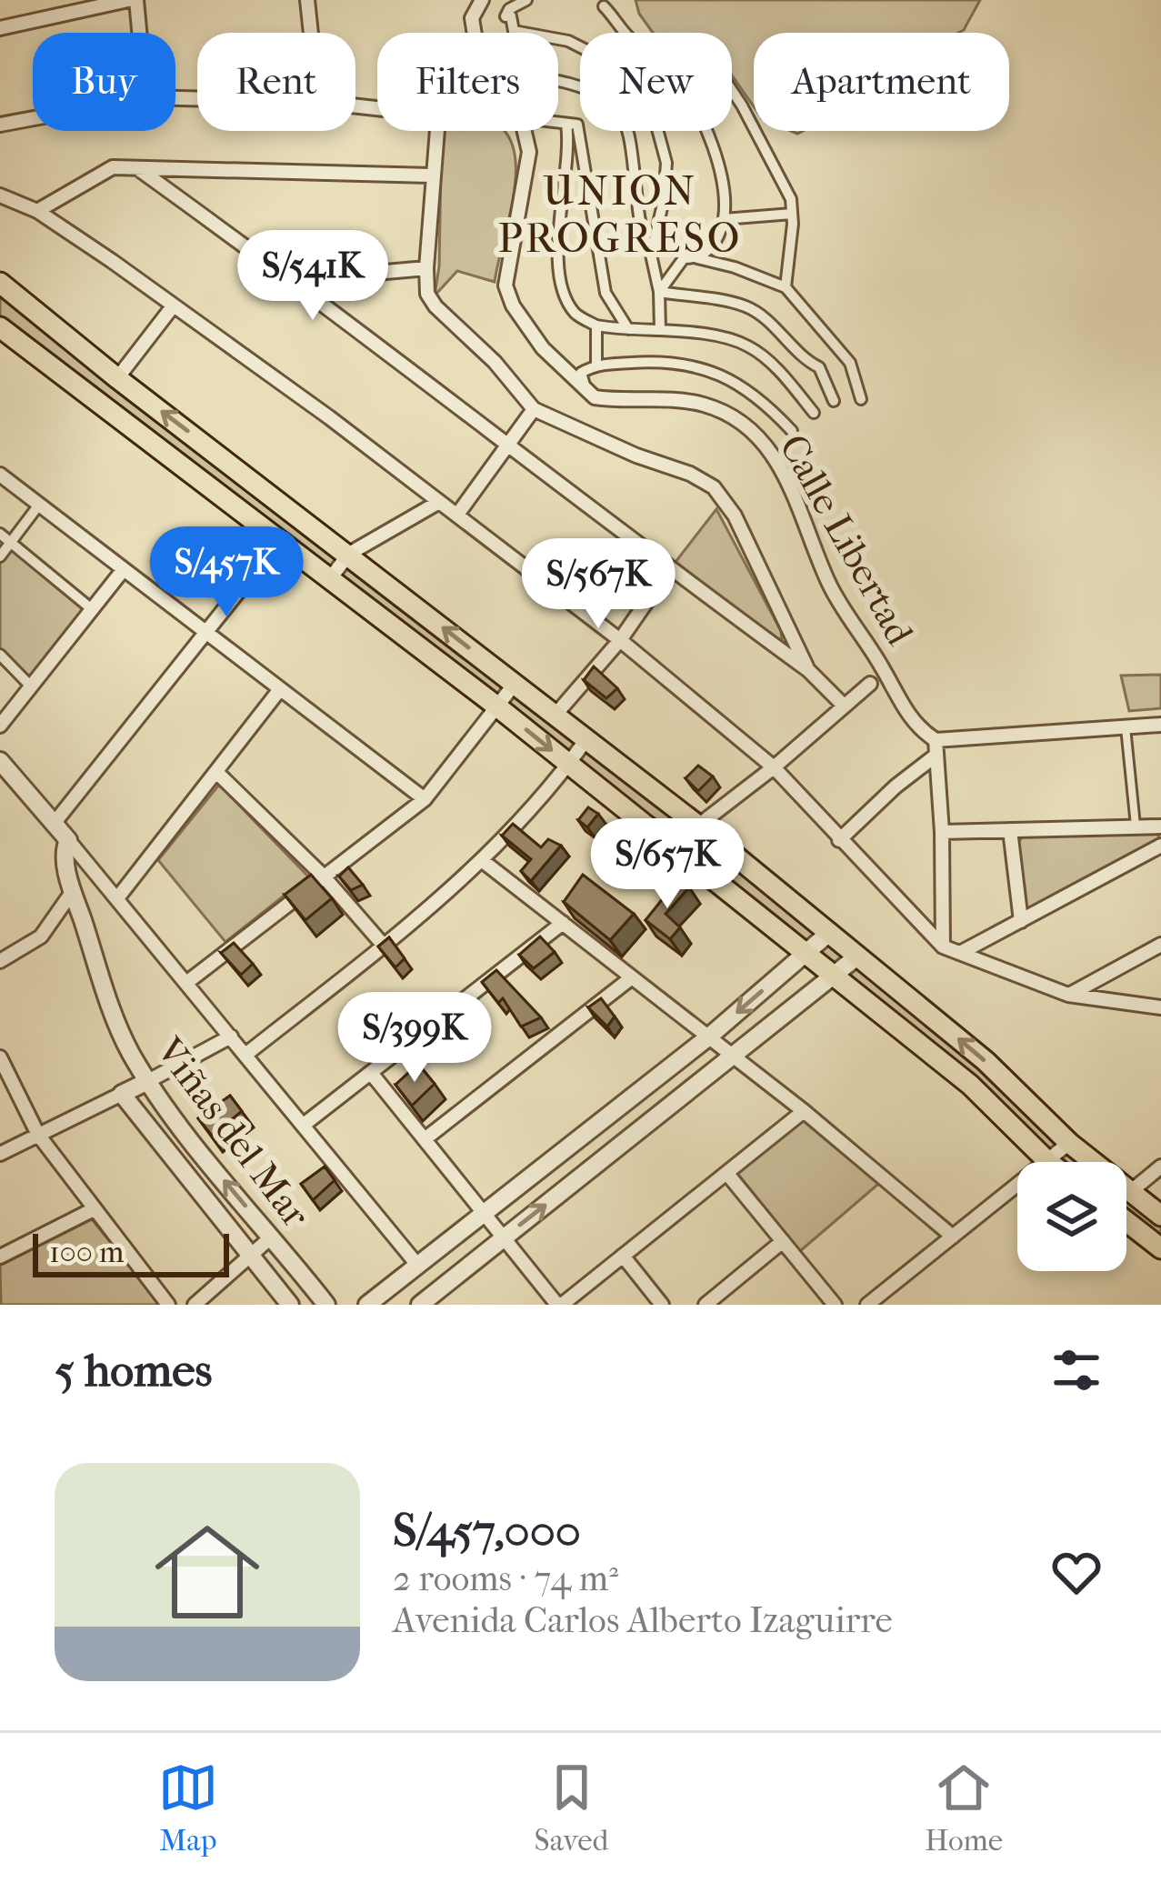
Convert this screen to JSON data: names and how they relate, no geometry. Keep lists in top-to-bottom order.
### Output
{
  "streets": {
    "street": ["Calle Libertad", "Viñas del Mar"]
  },
  "districts": ["UNION PROGRESO"],
  "scale_bar": "100 m",
  "page": {
    "chip": [
      "Buy",
      "Rent",
      "Filters",
      "New",
      "Apartment"
    ],
    "price": [
      "S/541K",
      "S/457K",
      "S/567K",
      "S/657K",
      "S/399K"
    ],
    "scale": "100 m",
    "heading": "5 homes",
    "list": [
      {
        "name": "S/457,000",
        "note": "2 rooms · 74 m² · Avenida Carlos Alberto Izaguirre"
      }
    ],
    "tabs": ["Map", "Saved", "Home"]
  }
}
